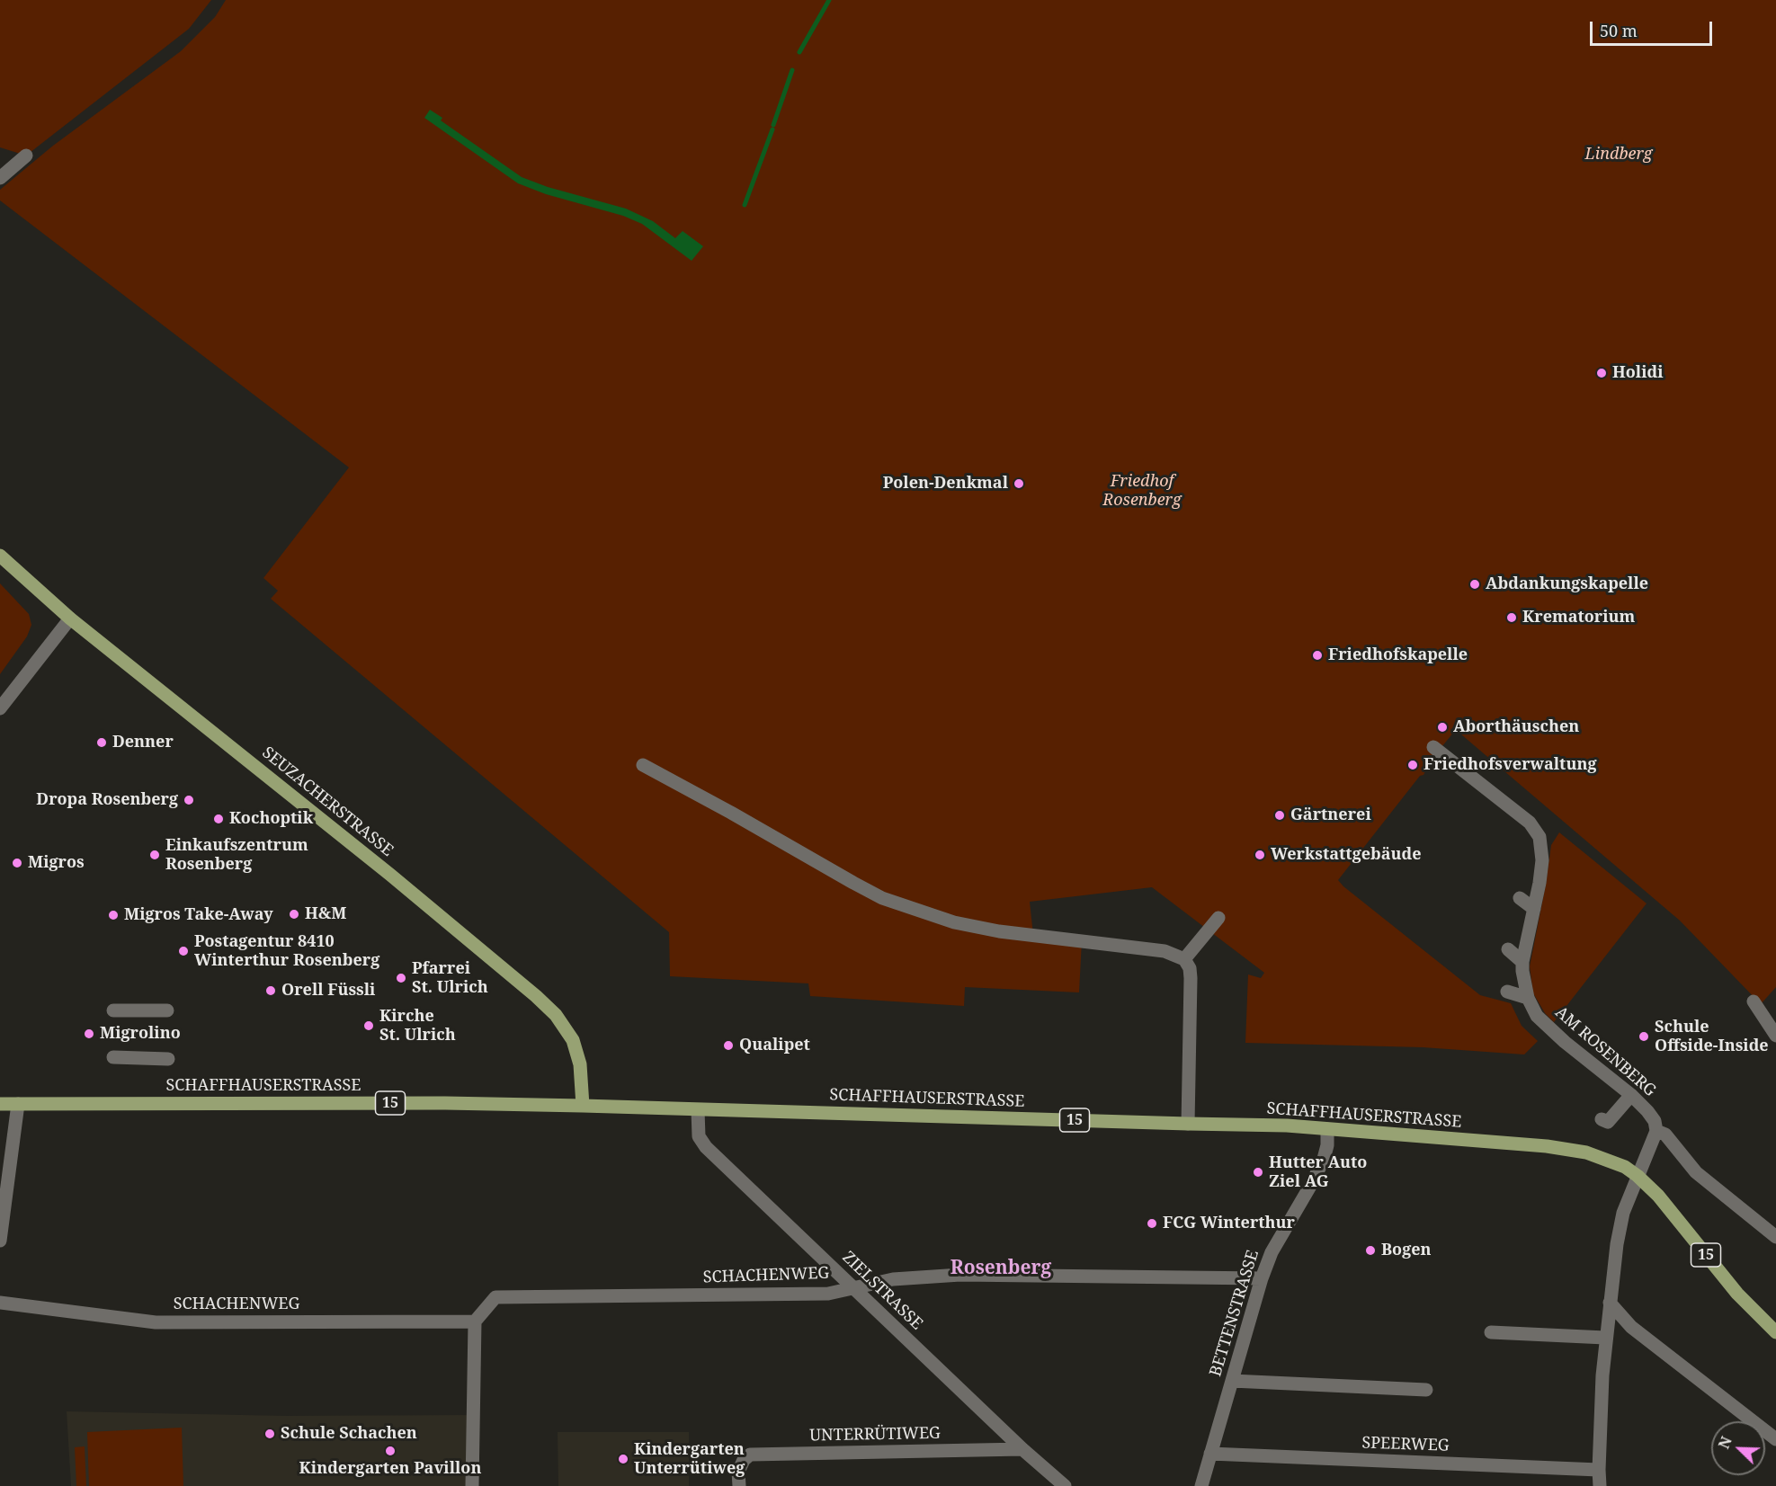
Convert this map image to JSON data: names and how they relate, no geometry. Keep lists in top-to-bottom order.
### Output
{
  "streets": {
    "main road": ["SEUZACHERSTRASSE", "SCHAFFHAUSERSTRASSE", "15"],
    "street": [
      "AM ROSENBERG",
      "SCHACHENWEG",
      "ZIELSTRASSE",
      "BETTENSTRASSE",
      "UNTERRÜTIWEG",
      "SPEERWEG"
    ]
  },
  "crossings": [
    ["SEUZACHERSTRASSE", "SCHAFFHAUSERSTRASSE"],
    ["SCHAFFHAUSERSTRASSE", "ZIELSTRASSE"],
    ["SCHAFFHAUSERSTRASSE", "BETTENSTRASSE"],
    ["SCHACHENWEG", "ZIELSTRASSE"],
    ["SCHACHENWEG", "BETTENSTRASSE"],
    ["ZIELSTRASSE", "UNTERRÜTIWEG"],
    ["BETTENSTRASSE", "SPEERWEG"]
  ],
  "districts": ["Rosenberg"],
  "parks": ["Lindberg", "Friedhof Rosenberg"],
  "places": [
    "Holidi",
    "Polen-Denkmal",
    "Abdankungskapelle",
    "Krematorium",
    "Friedhofskapelle",
    "Aborthäuschen",
    "Denner",
    "Friedhofsverwaltung",
    "Dropa Rosenberg",
    "Gärtnerei",
    "Kochoptik",
    "Einkaufszentrum Rosenberg",
    "Werkstattgebäude",
    "Migros",
    "H&M",
    "Migros Take-Away",
    "Postagentur 8410 Winterthur Rosenberg",
    "Pfarrei St. Ulrich",
    "Orell Füssli",
    "Kirche St. Ulrich",
    "Migrolino",
    "Schule Offside-Inside",
    "Qualipet",
    "Hutter Auto Ziel AG",
    "FCG Winterthur",
    "Bogen",
    "Schule Schachen",
    "Kindergarten Pavillon",
    "Kindergarten Unterrütiweg"
  ],
  "scale_bar": "50 m",
  "north": "top left"
}
